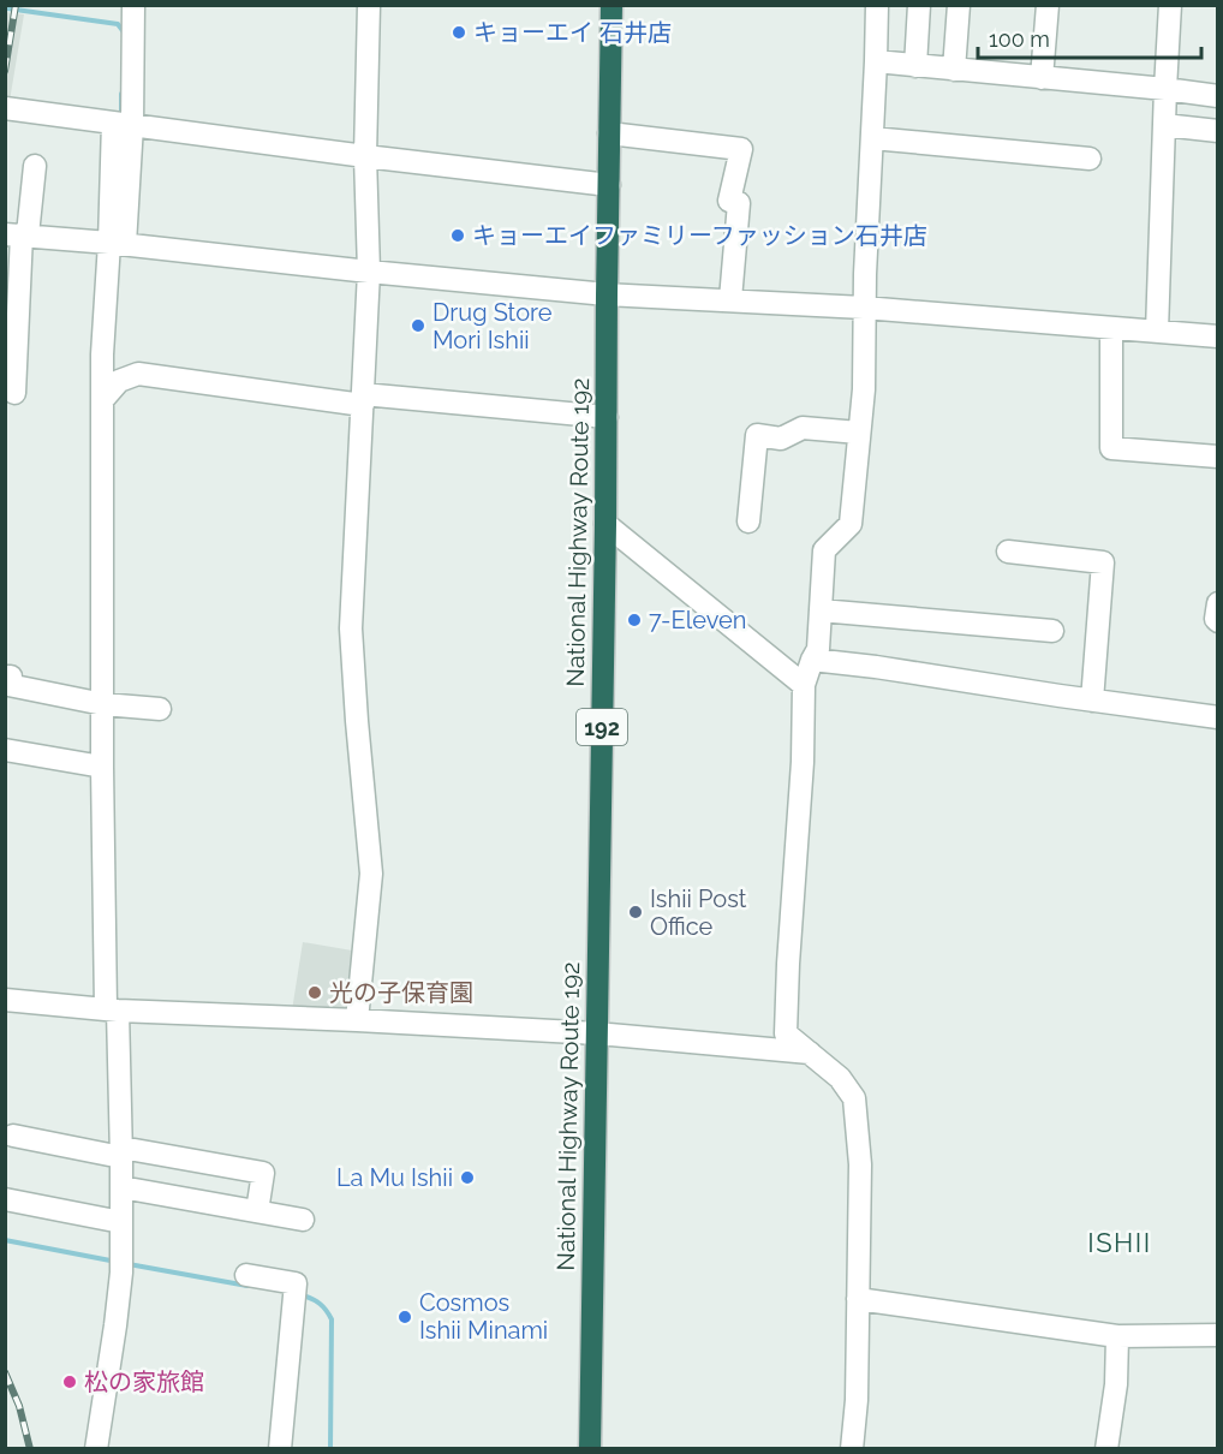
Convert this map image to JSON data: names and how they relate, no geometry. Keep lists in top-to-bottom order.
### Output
{
  "streets": {
    "highway": ["National Highway Route 192", "192"]
  },
  "districts": ["ISHII"],
  "places": [
    "キョーエイ 石井店",
    "キョーエイファミリーファッション石井店",
    "Drug Store Mori Ishii",
    "7-Eleven",
    "Ishii Post Office",
    "光の子保育園",
    "La Mu Ishii",
    "Cosmos Ishii Minami",
    "松の家旅館"
  ],
  "scale_bar": "100 m"
}
